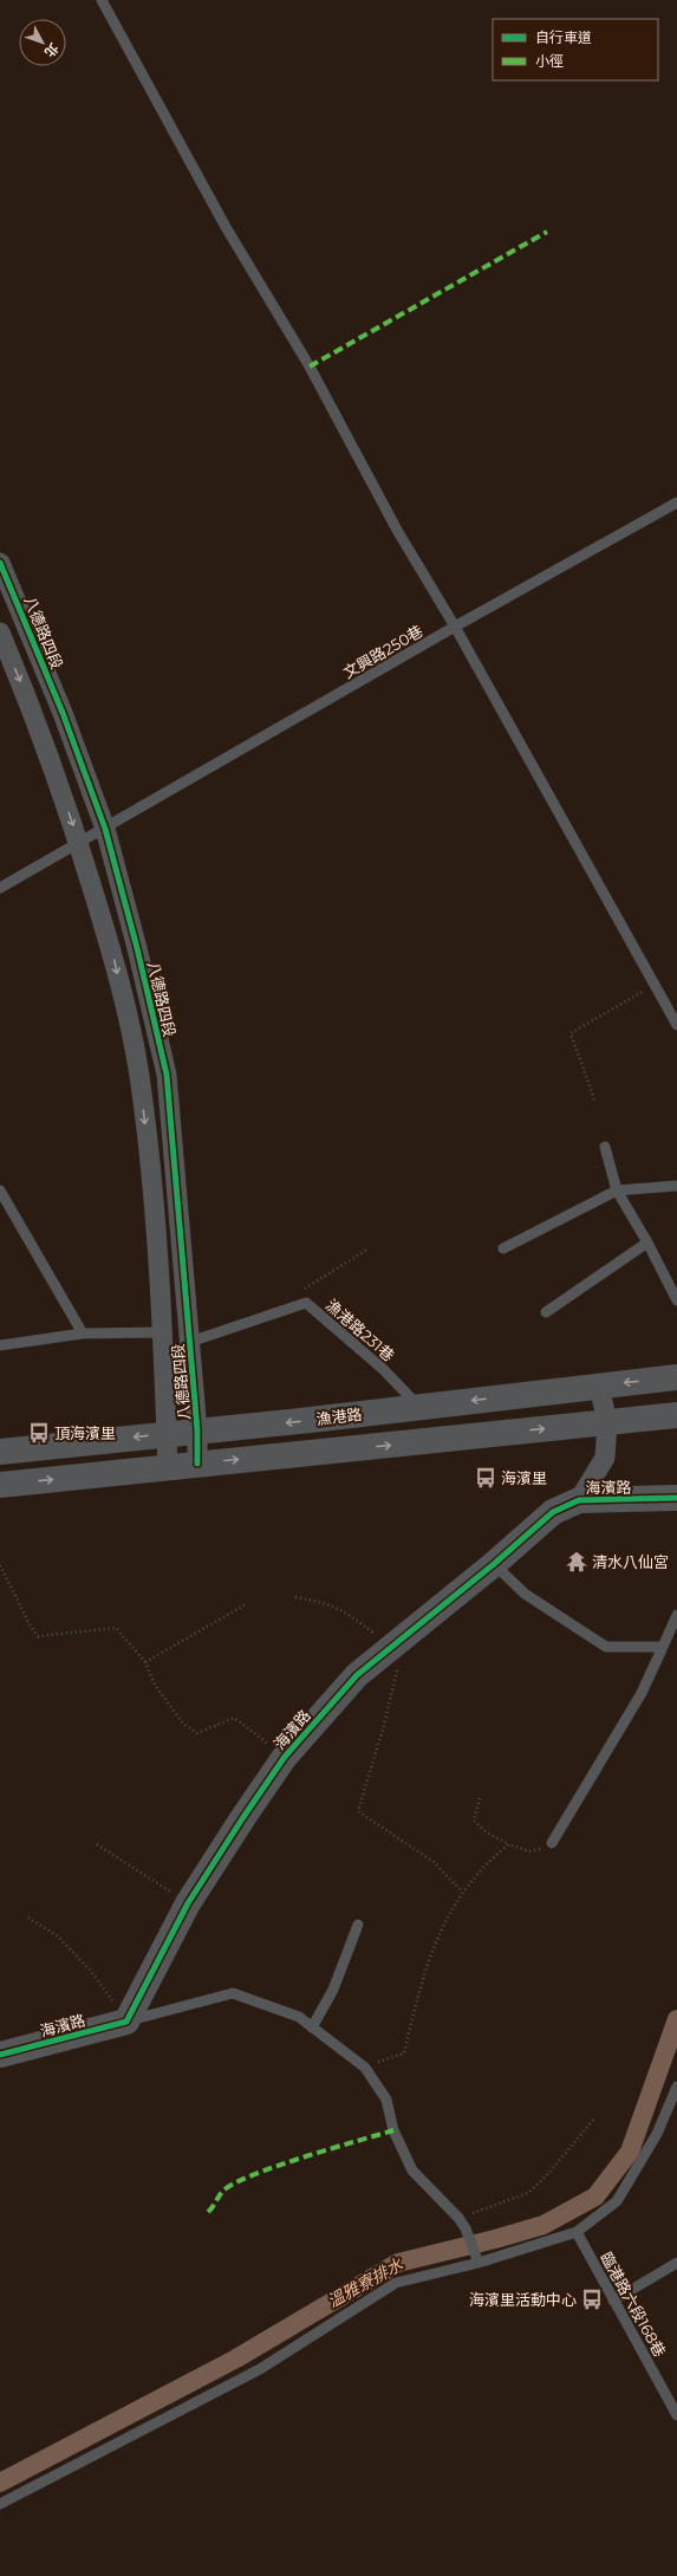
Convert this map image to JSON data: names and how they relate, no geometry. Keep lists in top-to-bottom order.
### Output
{
  "streets": {
    "street": ["八德路四段", "漁港路", "海濱路"],
    "lane": ["文興路250巷", "漁港路231巷", "臨港路六段168巷"]
  },
  "crossings": [
    ["八德路四段", "文興路250巷"],
    ["八德路四段", "漁港路231巷"],
    ["八德路四段", "漁港路"],
    ["漁港路231巷", "漁港路"]
  ],
  "water": ["溫雅寮排水"],
  "places": {
    "bus stop": ["頂海濱里", "海濱里", "海濱里活動中心"],
    "temple": ["清水八仙宮"]
  },
  "legend": ["自行車道", "小徑"],
  "north": "bottom right"
}
